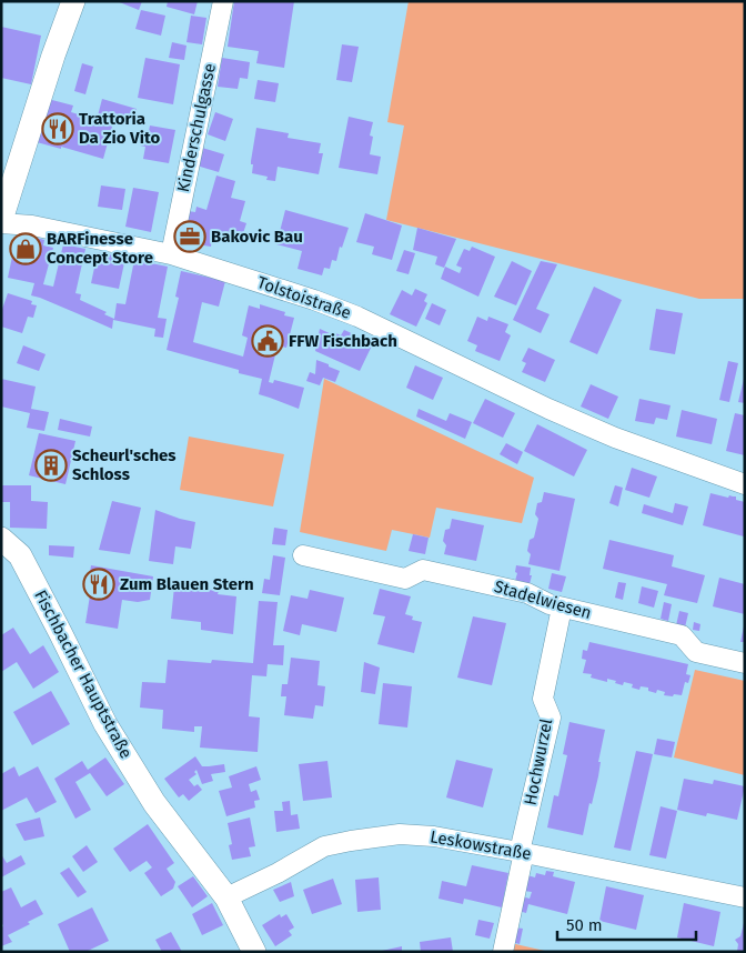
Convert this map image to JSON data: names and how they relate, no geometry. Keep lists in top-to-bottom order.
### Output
{
  "streets": {
    "main road": ["Fischbacher Hauptstraße"],
    "street": [
      "Kinderschulgasse",
      "Tolstoistraße",
      "Stadelwiesen",
      "Hochwurzel",
      "Leskowstraße"
    ]
  },
  "crossings": [
    ["Kinderschulgasse", "Tolstoistraße"],
    ["Stadelwiesen", "Hochwurzel"],
    ["Fischbacher Hauptstraße", "Leskowstraße"],
    ["Hochwurzel", "Leskowstraße"]
  ],
  "places": {
    "restaurant": ["Trattoria Da Zio Vito", "Zum Blauen Stern"],
    "office": ["Bakovic Bau"],
    "shop": ["BARFinesse Concept Store"],
    "public building": ["FFW Fischbach"],
    "building": ["Scheurl'sches Schloss"]
  },
  "scale_bar": "50 m"
}
